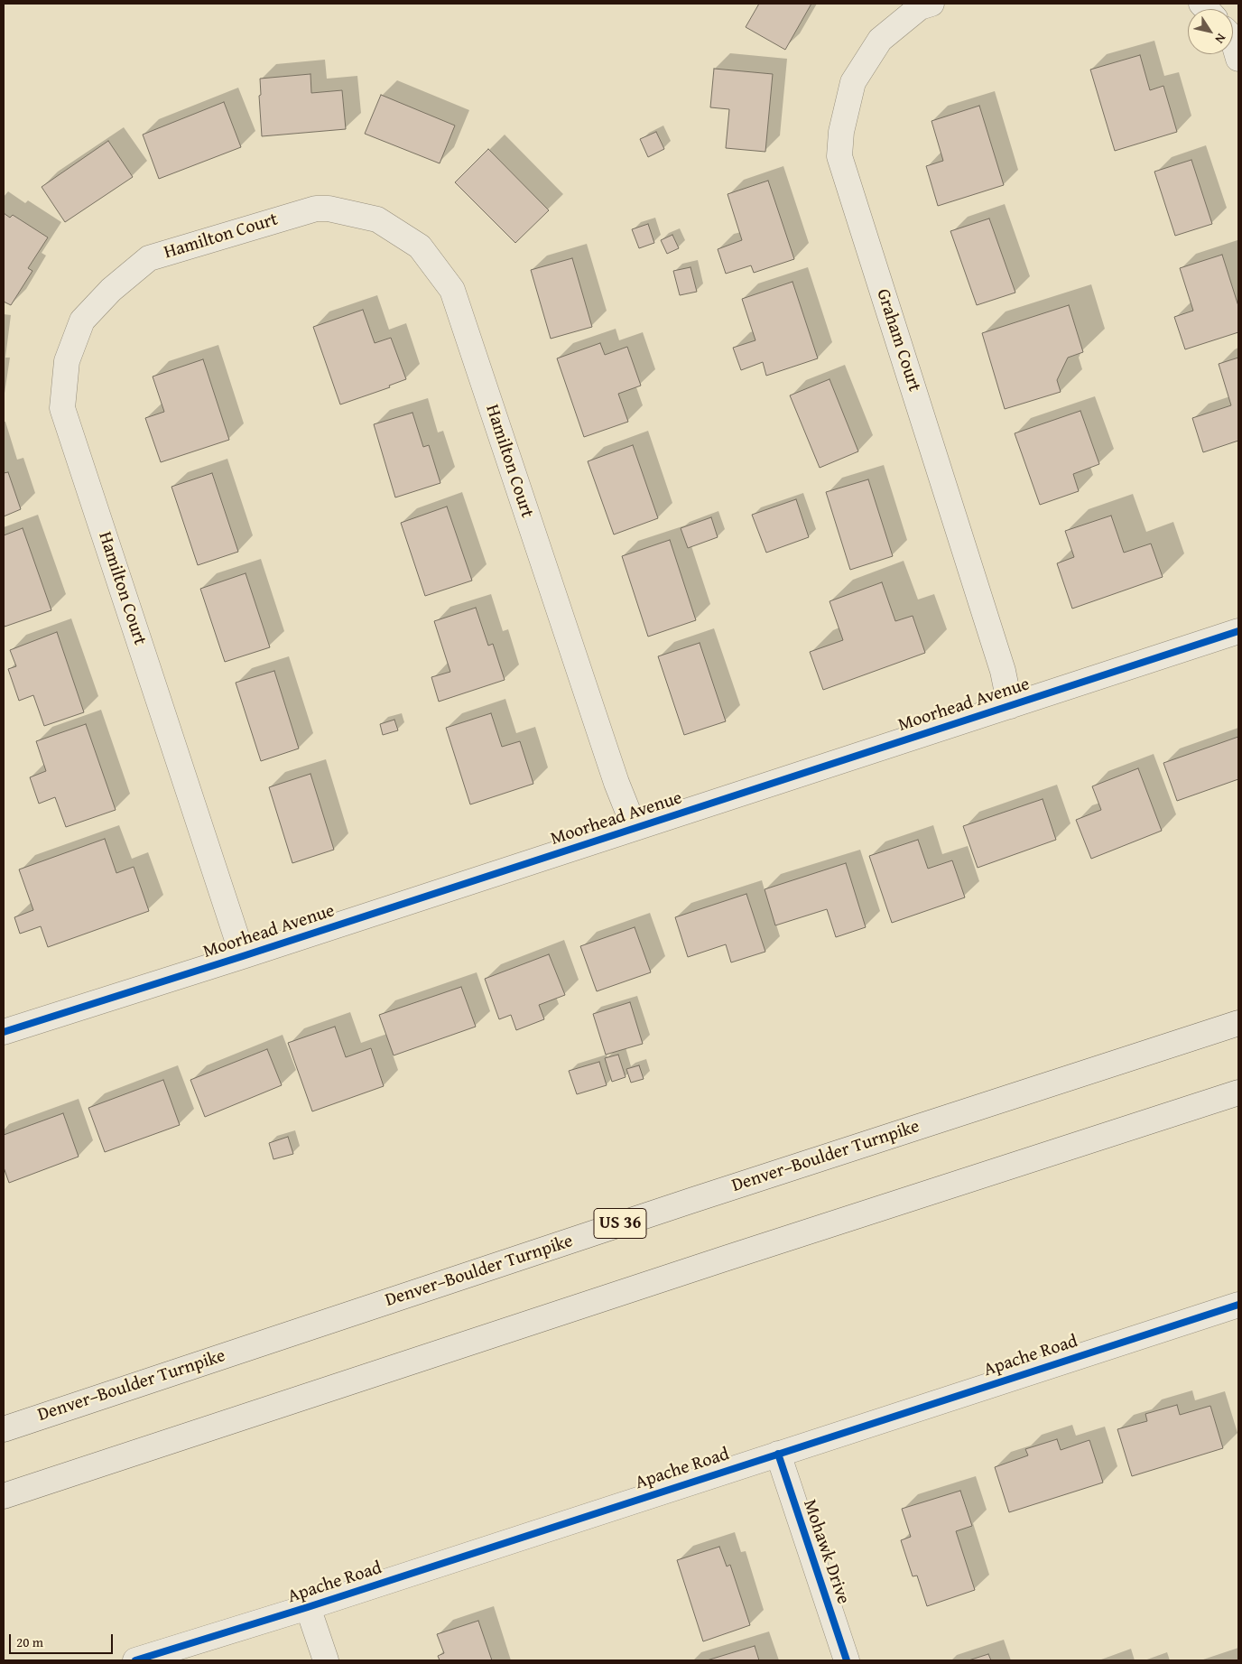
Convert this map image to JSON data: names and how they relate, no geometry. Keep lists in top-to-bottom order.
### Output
{
  "streets": {
    "highway": ["Denver–Boulder Turnpike", "US 36"],
    "street": [
      "Hamilton Court",
      "Graham Court",
      "Moorhead Avenue",
      "Apache Road",
      "Mohawk Drive"
    ]
  },
  "crossings": [
    ["Hamilton Court", "Moorhead Avenue"],
    ["Graham Court", "Moorhead Avenue"],
    ["Apache Road", "Mohawk Drive"]
  ],
  "scale_bar": "20 m",
  "north": "bottom right"
}
